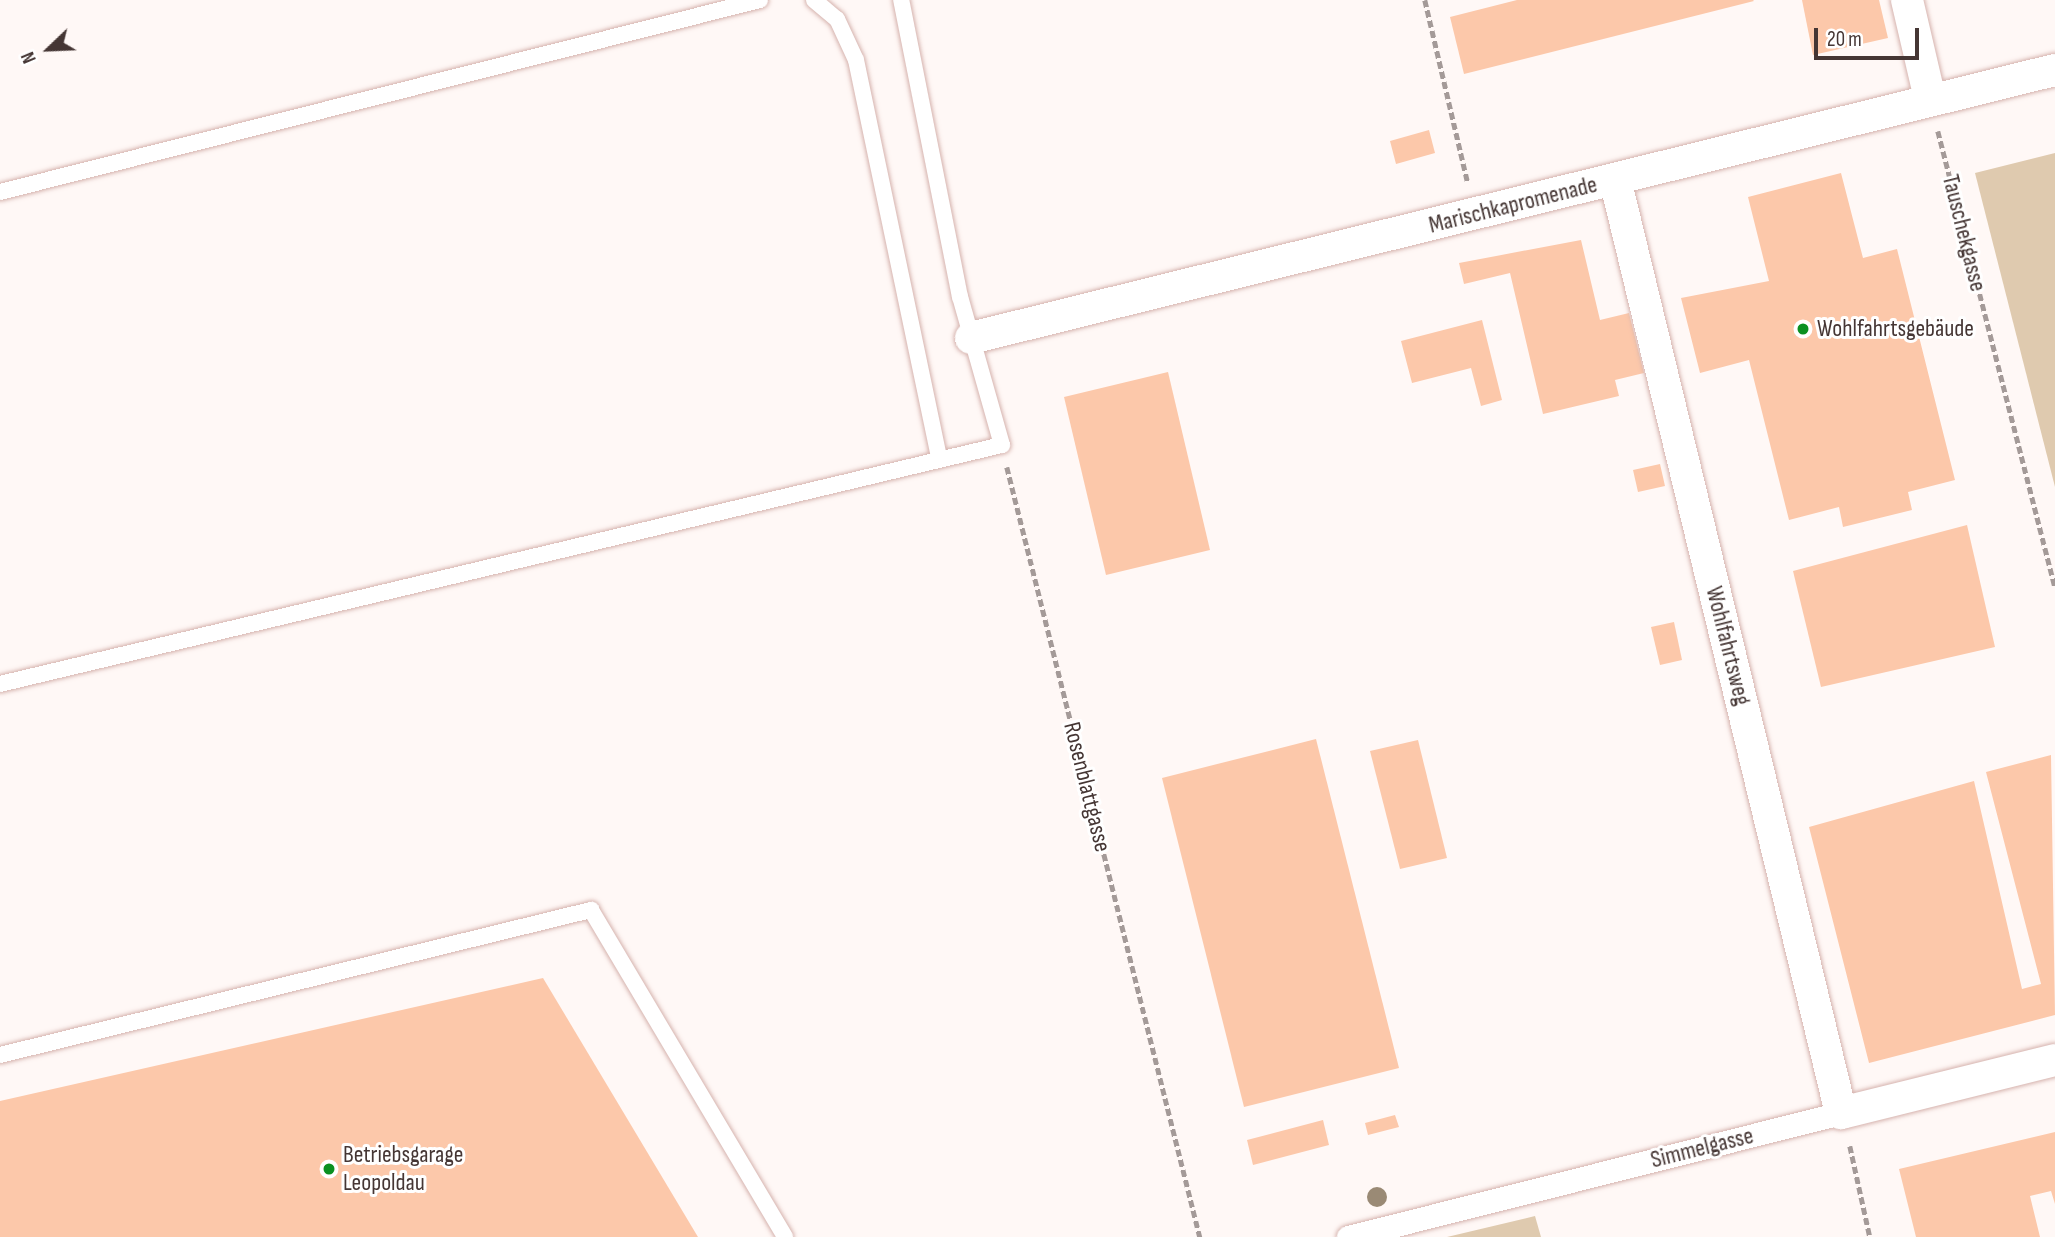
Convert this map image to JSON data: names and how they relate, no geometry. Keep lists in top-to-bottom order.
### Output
{
  "streets": {
    "street": ["Marischkapromenade", "Wohlfahrtsweg", "Simmelgasse"],
    "path": ["Tauschekgasse", "Rosenblattgasse"]
  },
  "crossings": [
    ["Marischkapromenade", "Tauschekgasse"],
    ["Marischkapromenade", "Wohlfahrtsweg"],
    ["Wohlfahrtsweg", "Simmelgasse"]
  ],
  "places": ["Wohlfahrtsgebäude", "Betriebsgarage Leopoldau"],
  "scale_bar": "20 m",
  "north": "bottom left"
}
